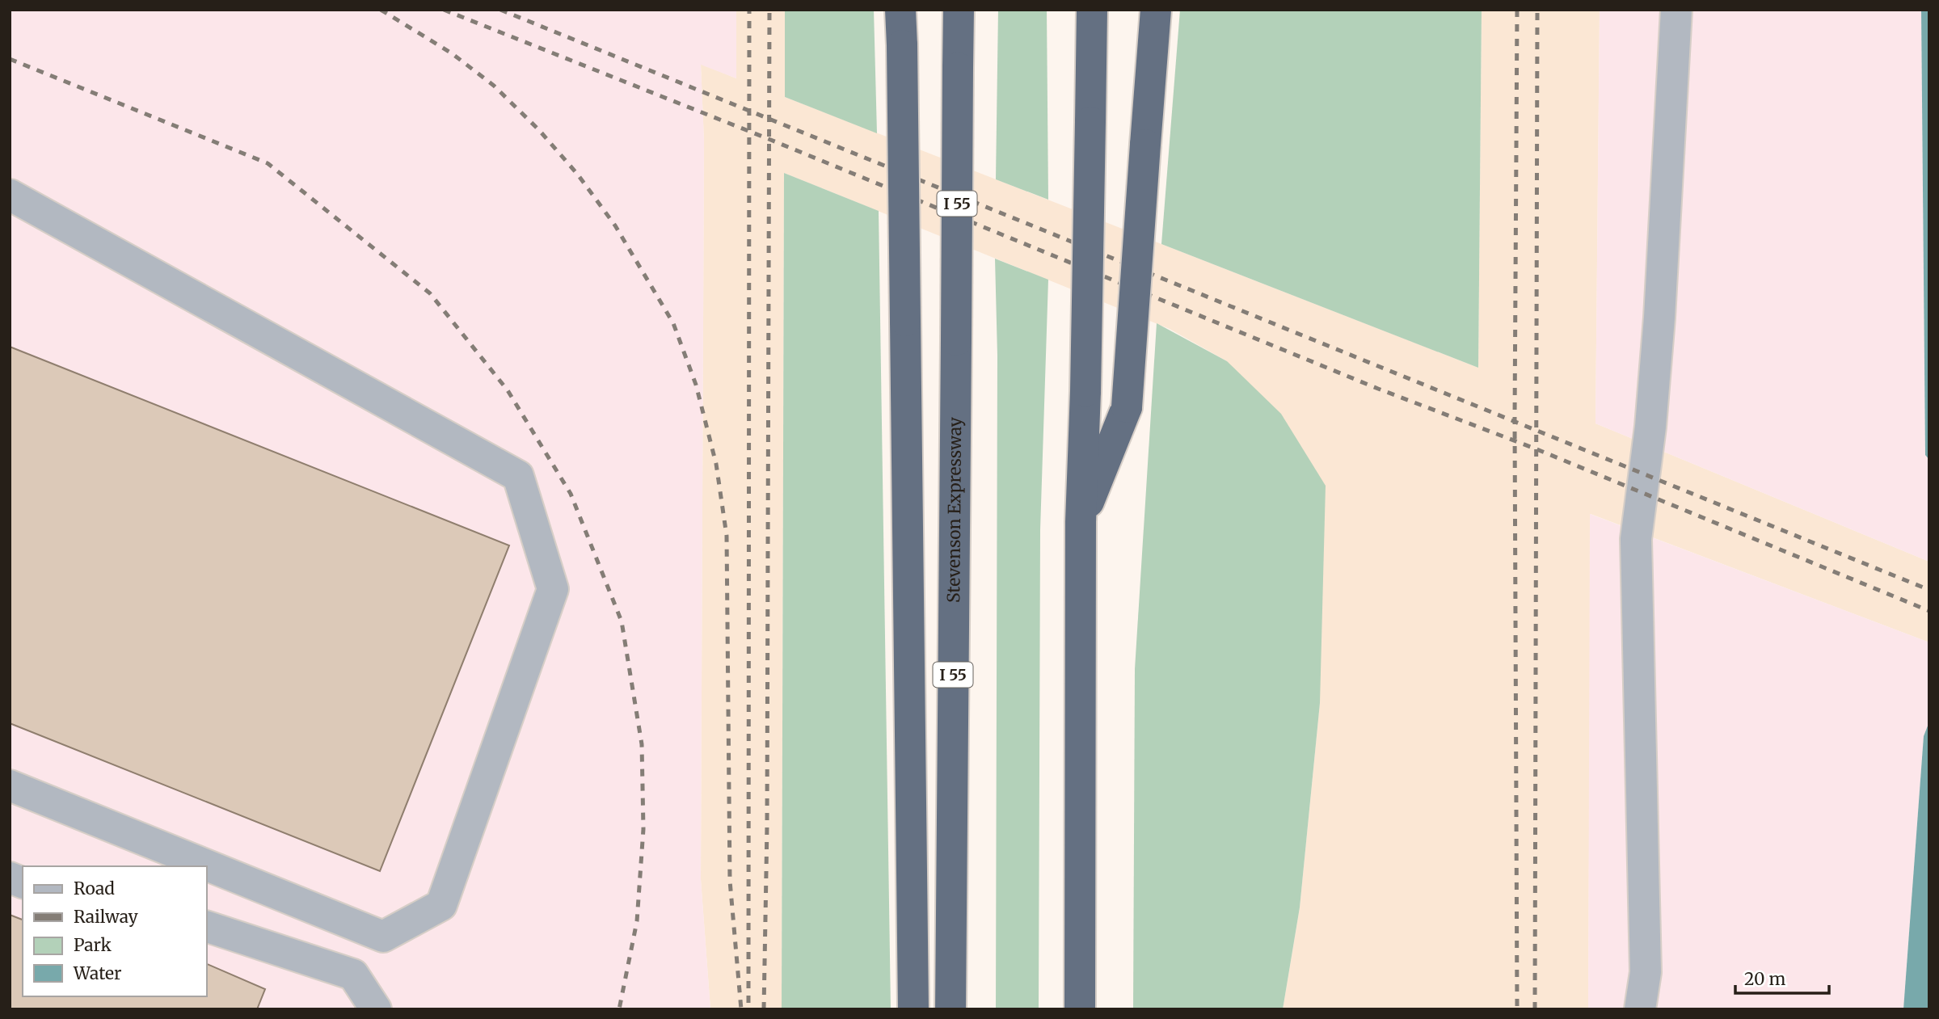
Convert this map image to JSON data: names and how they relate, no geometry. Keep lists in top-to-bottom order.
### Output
{
  "streets": {
    "highway": ["I 55", "Stevenson Expressway"]
  },
  "legend": [
    "Road",
    "Railway",
    "Park",
    "Water"
  ],
  "scale_bar": "20 m"
}
